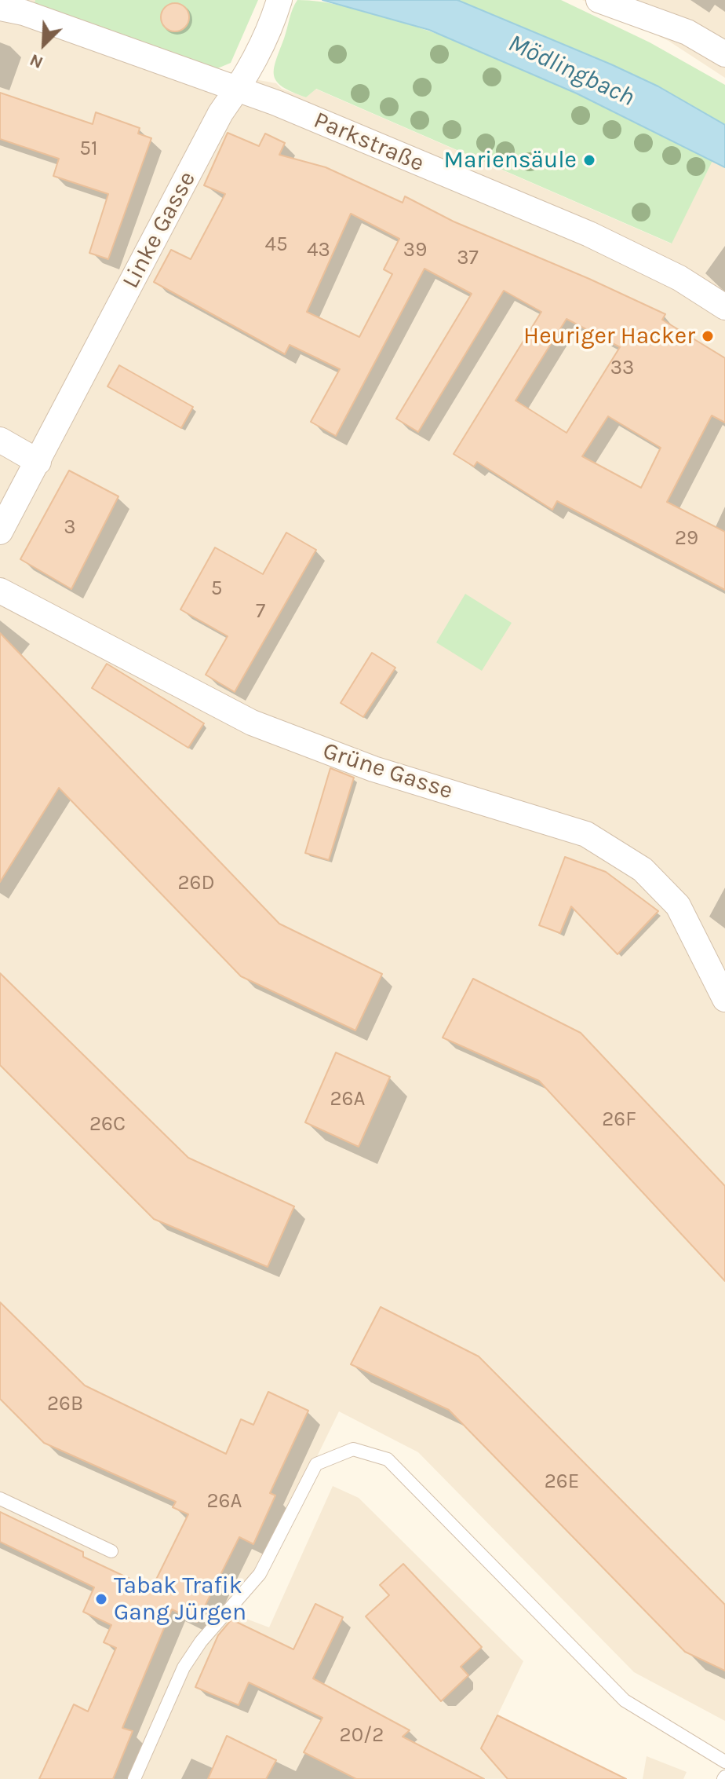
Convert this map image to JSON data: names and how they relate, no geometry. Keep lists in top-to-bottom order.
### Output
{
  "streets": {
    "street": ["Parkstraße", "Linke Gasse", "Grüne Gasse"]
  },
  "crossings": [
    ["Parkstraße", "Linke Gasse"]
  ],
  "water": ["Mödlingbach"],
  "places": ["Mariensäule", "Heuriger Hacker", "Tabak Trafik Gang Jürgen"],
  "house_numbers": [
    "51",
    "45",
    "43",
    "39",
    "37",
    "33",
    "3",
    "29",
    "5",
    "7",
    "26D",
    "26A",
    "26F",
    "26C",
    "26B",
    "26E",
    "26A",
    "20/2"
  ],
  "north": "bottom left"
}
